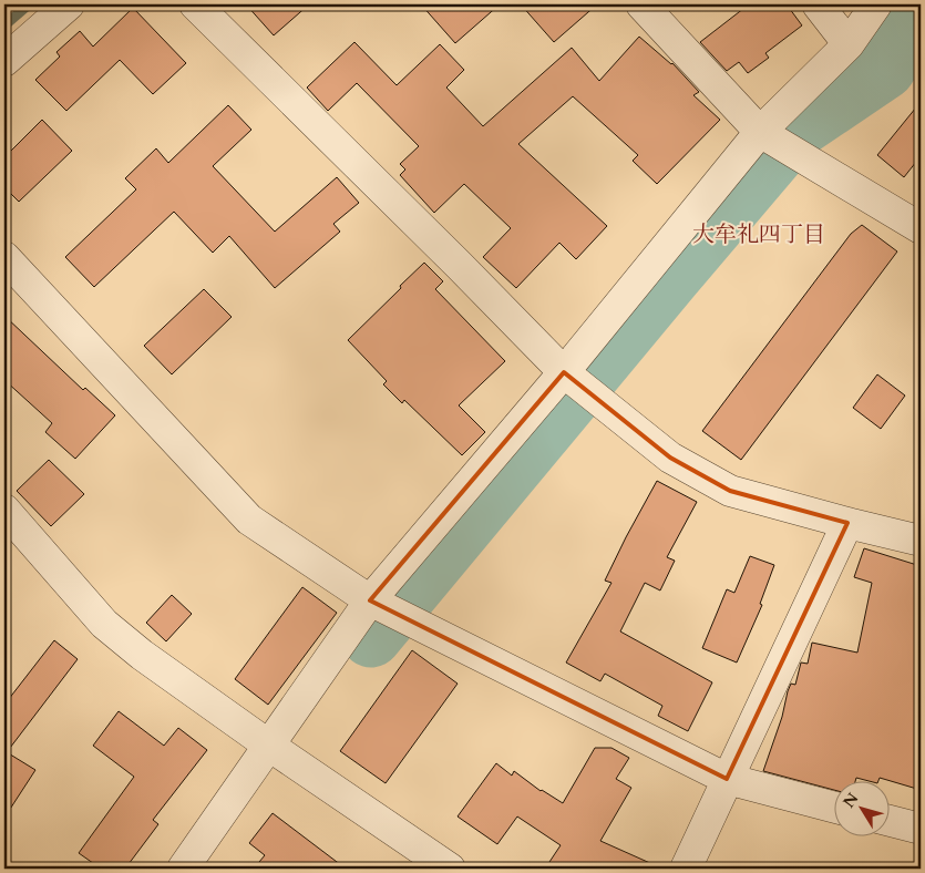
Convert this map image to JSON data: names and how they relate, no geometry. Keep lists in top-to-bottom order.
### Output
{
  "districts": ["大牟礼四丁目"],
  "north": "top left"
}
